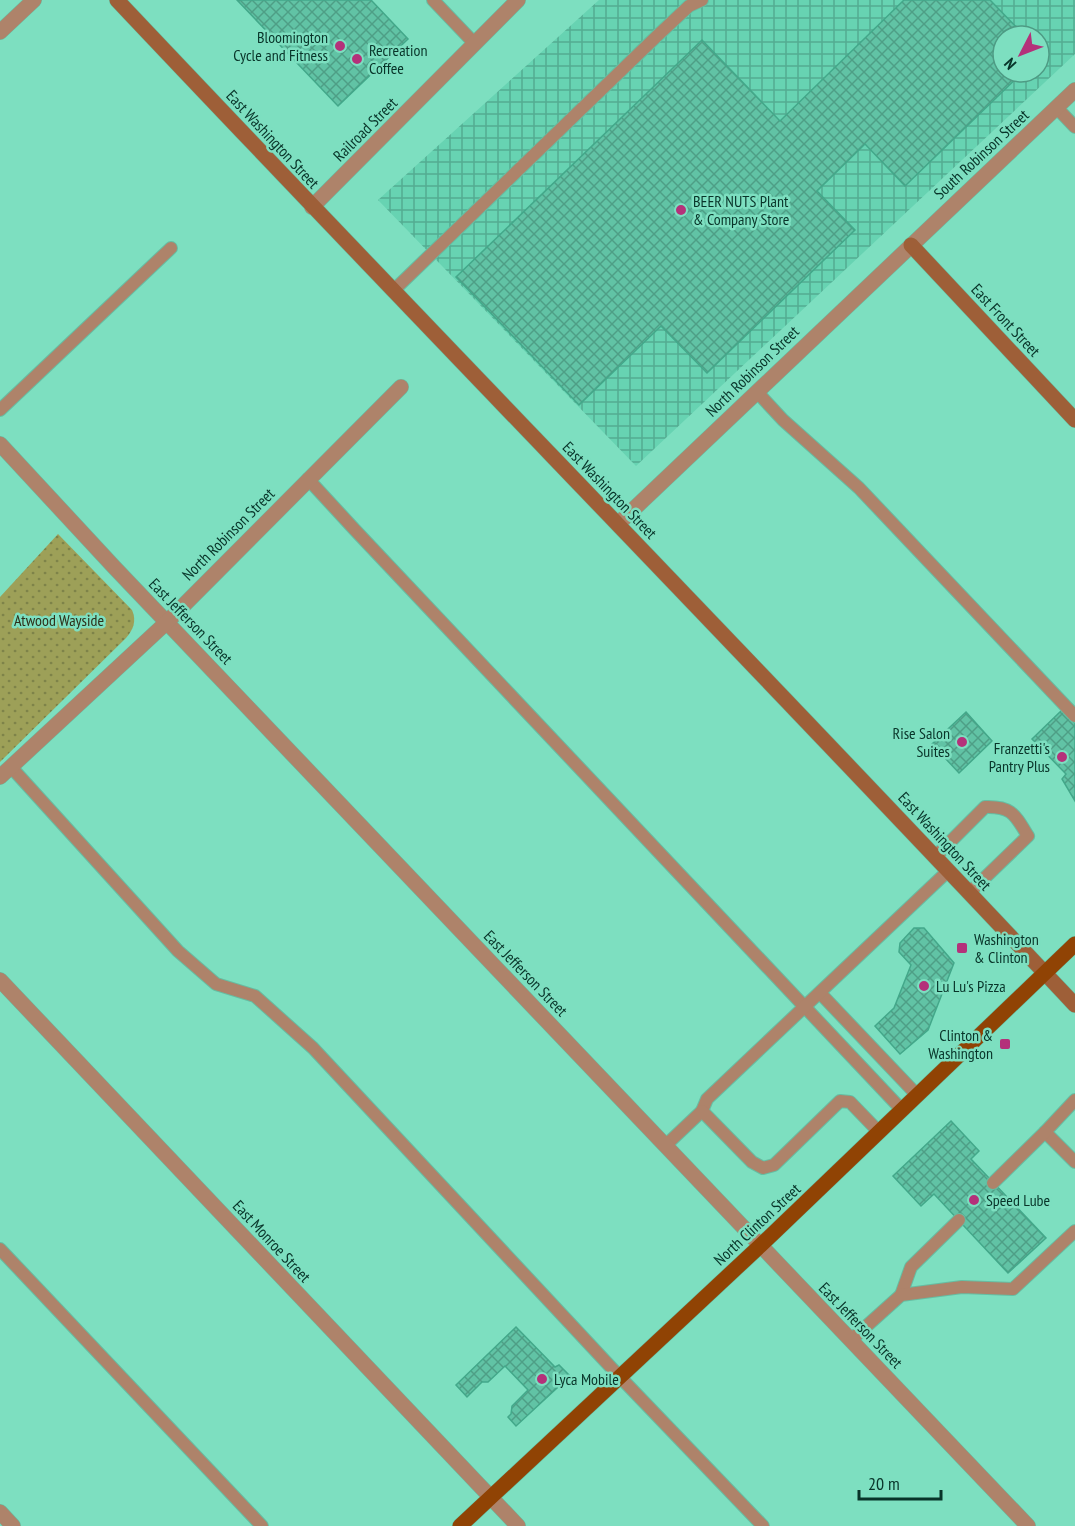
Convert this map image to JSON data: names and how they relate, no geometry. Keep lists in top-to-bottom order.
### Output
{
  "streets": {
    "main road": ["East Washington Street", "East Front Street", "North Clinton Street"],
    "street": [
      "Railroad Street",
      "South Robinson Street",
      "North Robinson Street",
      "East Jefferson Street",
      "East Monroe Street"
    ]
  },
  "crossings": [
    ["Railroad Street", "East Washington Street"],
    ["East Washington Street", "North Robinson Street"],
    ["East Washington Street", "North Clinton Street"],
    ["South Robinson Street", "East Front Street"],
    ["South Robinson Street", "North Robinson Street"],
    ["East Front Street", "North Robinson Street"],
    ["North Robinson Street", "East Jefferson Street"],
    ["East Jefferson Street", "North Clinton Street"],
    ["North Clinton Street", "East Monroe Street"]
  ],
  "parks": ["Atwood Wayside"],
  "places": {
    "other": [
      "Bloomington Cycle and Fitness",
      "Recreation Coffee",
      "BEER NUTS Plant & Company Store",
      "Rise Salon Suites",
      "Franzetti's Pantry Plus",
      "Lu Lu's Pizza",
      "Speed Lube",
      "Lyca Mobile"
    ],
    "transit": ["Washington & Clinton", "Clinton & Washington"]
  },
  "scale_bar": "20 m",
  "north": "bottom left"
}
